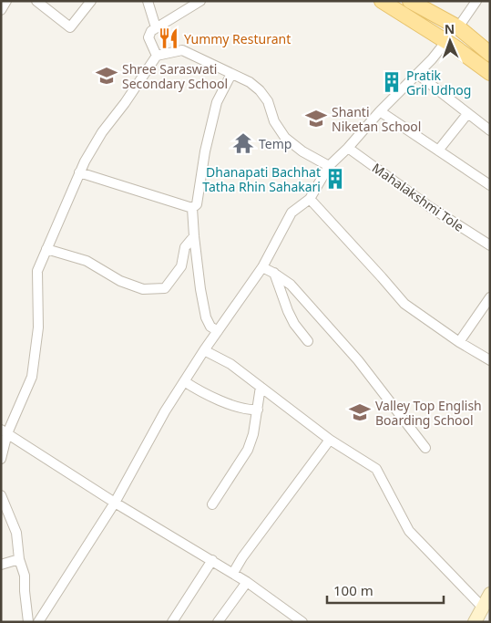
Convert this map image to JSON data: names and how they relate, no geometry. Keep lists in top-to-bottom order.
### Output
{
  "streets": {
    "street": ["Mahalakshmi Tole"]
  },
  "places": {
    "restaurant": ["Yummy Resturant"],
    "school or university": ["Shree Saraswati Secondary School", "Shanti Niketan School", "Valley Top English Boarding School"],
    "building": ["Pratik Gril Udhog", "Dhanapati Bachhat Tatha Rhin Sahakari"],
    "temple": ["Temp"]
  },
  "scale_bar": "100 m",
  "north": "top"
}
